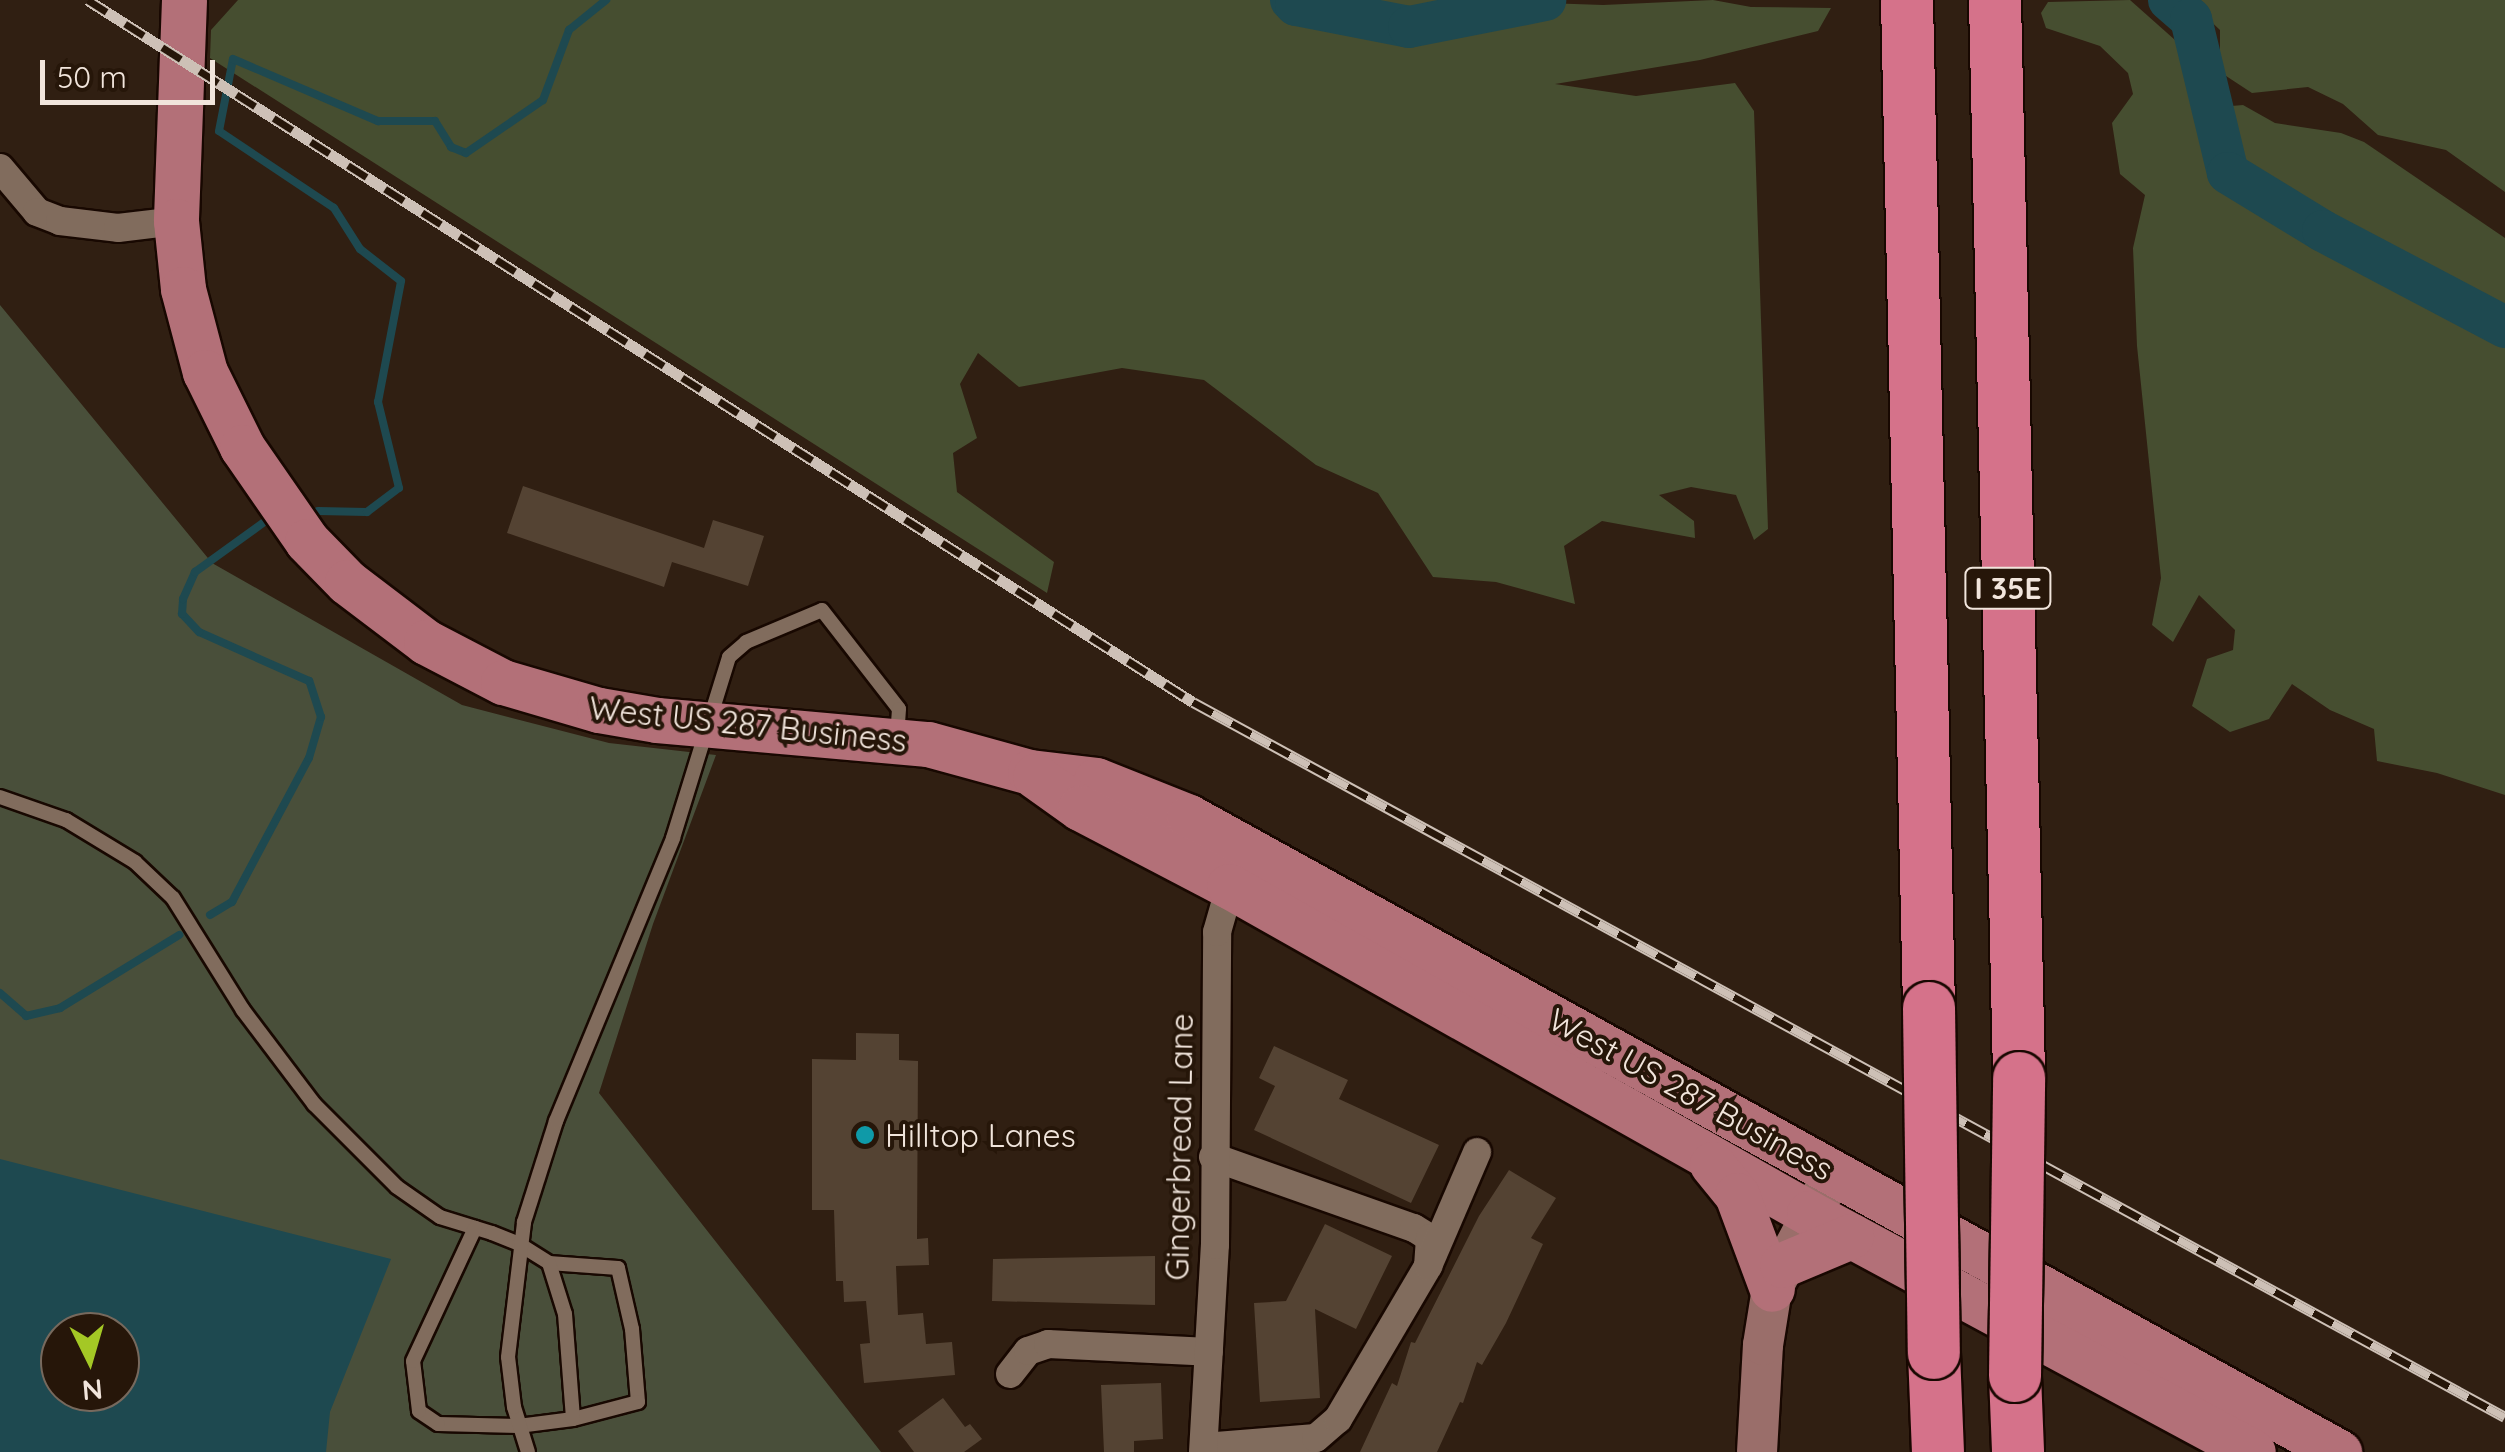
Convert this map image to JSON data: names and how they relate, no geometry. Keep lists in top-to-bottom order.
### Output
{
  "streets": {
    "highway": ["I 35E"],
    "main road": ["West US 287 Business"],
    "street": ["Gingerbread Lane"]
  },
  "crossings": [
    ["West US 287 Business", "Gingerbread Lane"]
  ],
  "places": ["Hilltop Lanes"],
  "scale_bar": "50 m",
  "north": "bottom"
}
